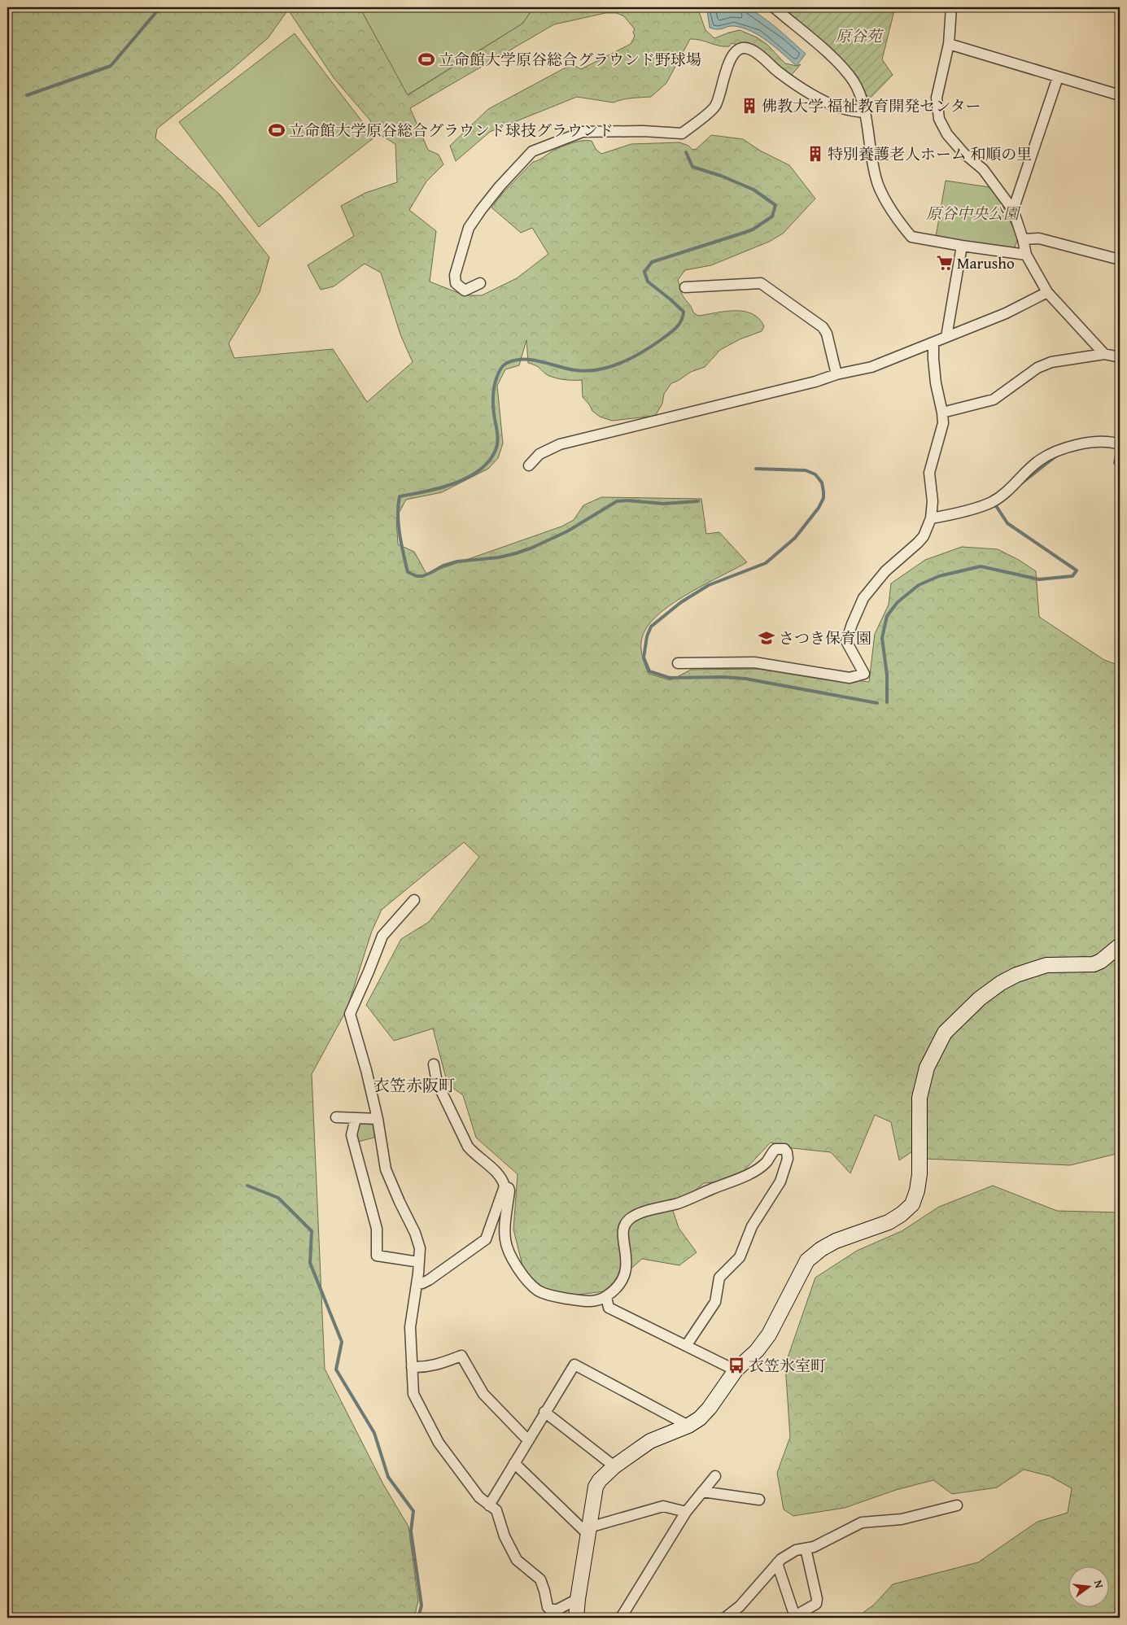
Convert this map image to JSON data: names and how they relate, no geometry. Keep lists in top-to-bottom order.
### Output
{
  "districts": ["衣笠赤阪町"],
  "parks": ["原谷苑", "原谷中央公園"],
  "places": {
    "sports": ["立命館大学原谷総合グラウンド野球場", "立命館大学原谷総合グラウンド球技グラウンド"],
    "building": ["佛教大学 福祉教育開発センター", "特別養護老人ホーム 和順の里"],
    "supermarket": ["Marusho"],
    "school or university": ["さつき保育園"],
    "bus stop": ["衣笠氷室町"]
  },
  "north": "right"
}
